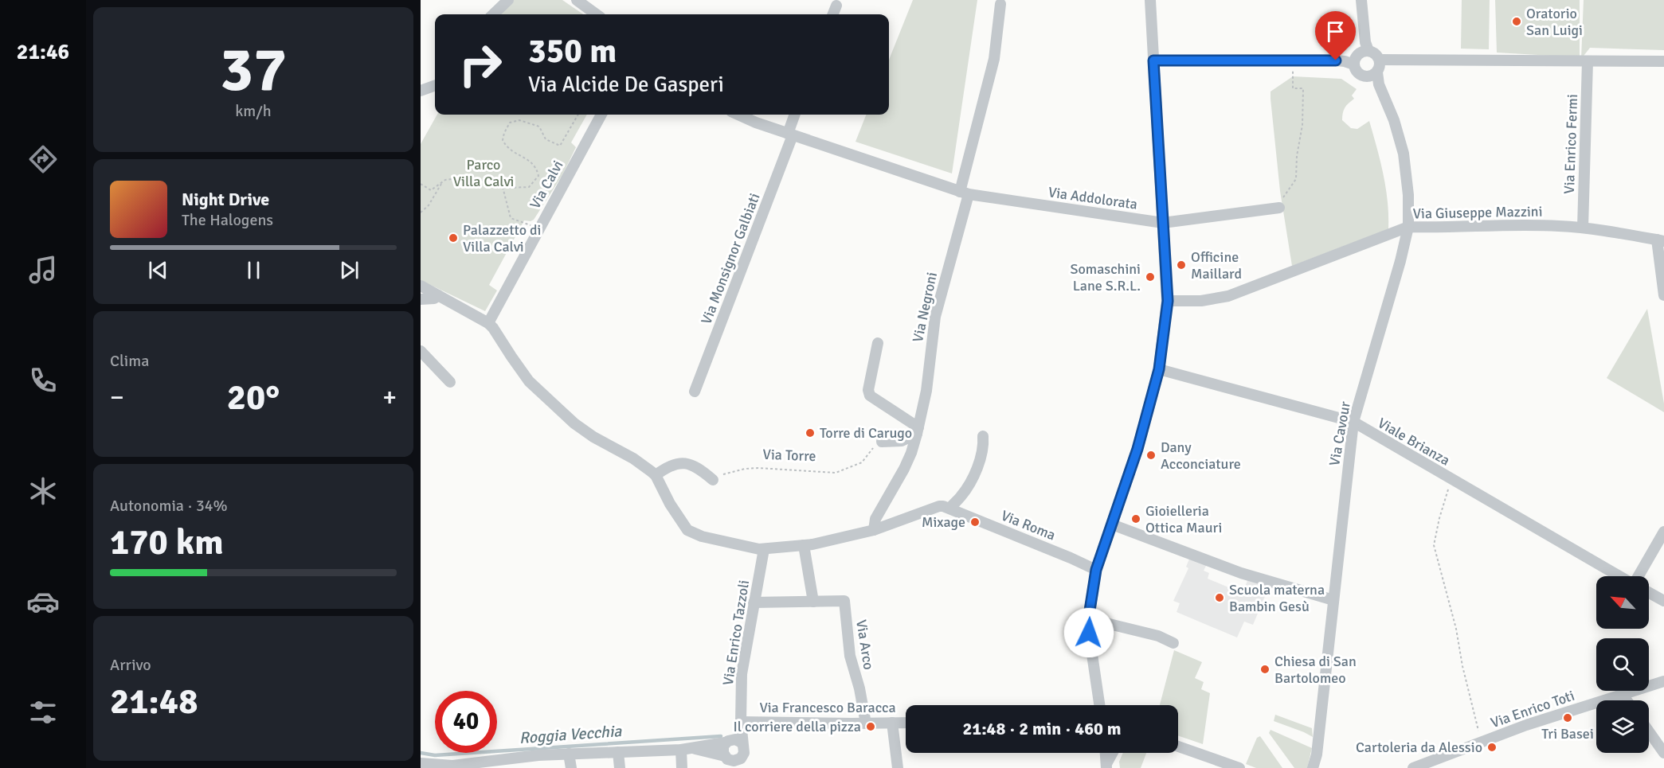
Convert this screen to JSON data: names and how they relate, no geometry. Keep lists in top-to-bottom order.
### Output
{
  "streets": {
    "street": [
      "Via Enrico Fermi",
      "Via Calvi",
      "Via Addolorata",
      "Via Giuseppe Mazzini",
      "Via Monsignor Galbiati",
      "Via Negroni",
      "Via Cavour",
      "Viale Brianza",
      "Via Roma",
      "Via Enrico Tazzoli",
      "Via Arco",
      "Via Francesco Baracca",
      "Via Enrico Toti"
    ],
    "path": ["Via Torre"]
  },
  "crossings": [
    ["Via Enrico Fermi", "Via Giuseppe Mazzini"],
    ["Via Addolorata", "Via Monsignor Galbiati"],
    ["Via Addolorata", "Via Negroni"],
    ["Via Giuseppe Mazzini", "Via Cavour"],
    ["Via Cavour", "Viale Brianza"],
    ["Via Enrico Tazzoli", "Via Francesco Baracca"],
    ["Via Arco", "Via Francesco Baracca"]
  ],
  "water": ["Roggia Vecchia"],
  "parks": ["Parco Villa Calvi"],
  "places": [
    "Oratorio San Luigi",
    "Palazzetto di Villa Calvi",
    "Officine Maillard",
    "Somaschini Lane S.R.L.",
    "Torre di Carugo",
    "Dany Acconciature",
    "Gioielleria Ottica Mauri",
    "Mixage",
    "Scuola materna Bambin Gesù",
    "Chiesa di San Bartolomeo",
    "Tri Basei",
    "Il corriere della pizza",
    "Cartoleria da Alessio"
  ],
  "north": "top left",
  "page": {
    "tabs": "21:46",
    "tile": [
      ["37", "km/h"],
      "Clima",
      ["Autonomia · 34%", "170 km"],
      ["Arrivo", "21:48"]
    ],
    "turn": ["350 m", "Via Alcide De Gasperi"],
    "song": ["Night Drive", "The Halogens"],
    "heat": ["−", "20°", "+"],
    "limit": "40",
    "trip": "21:48 · 2 min · 460 m"
  }
}
